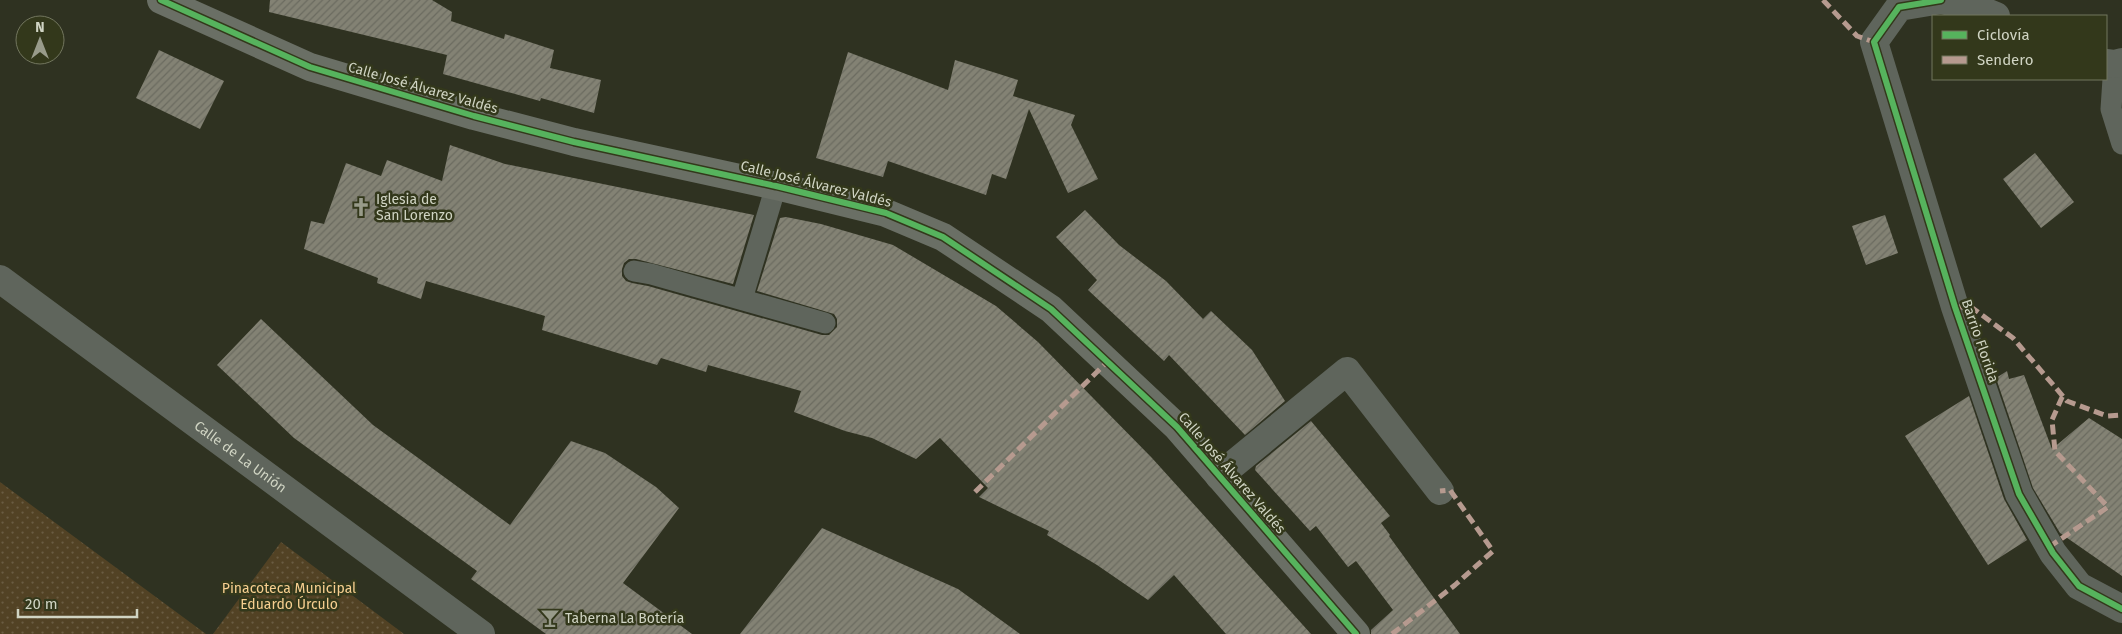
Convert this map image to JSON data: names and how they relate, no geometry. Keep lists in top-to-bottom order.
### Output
{
  "streets": {
    "street": ["Calle José Álvarez Valdés", "Barrio Florida", "Calle de La Unión"]
  },
  "parks": ["Pinacoteca Municipal Eduardo Úrculo"],
  "places": {
    "church": ["Iglesia de San Lorenzo"],
    "bar": ["Taberna La Botería"]
  },
  "legend": ["Ciclovía", "Sendero"],
  "scale_bar": "20 m",
  "north": "top"
}
